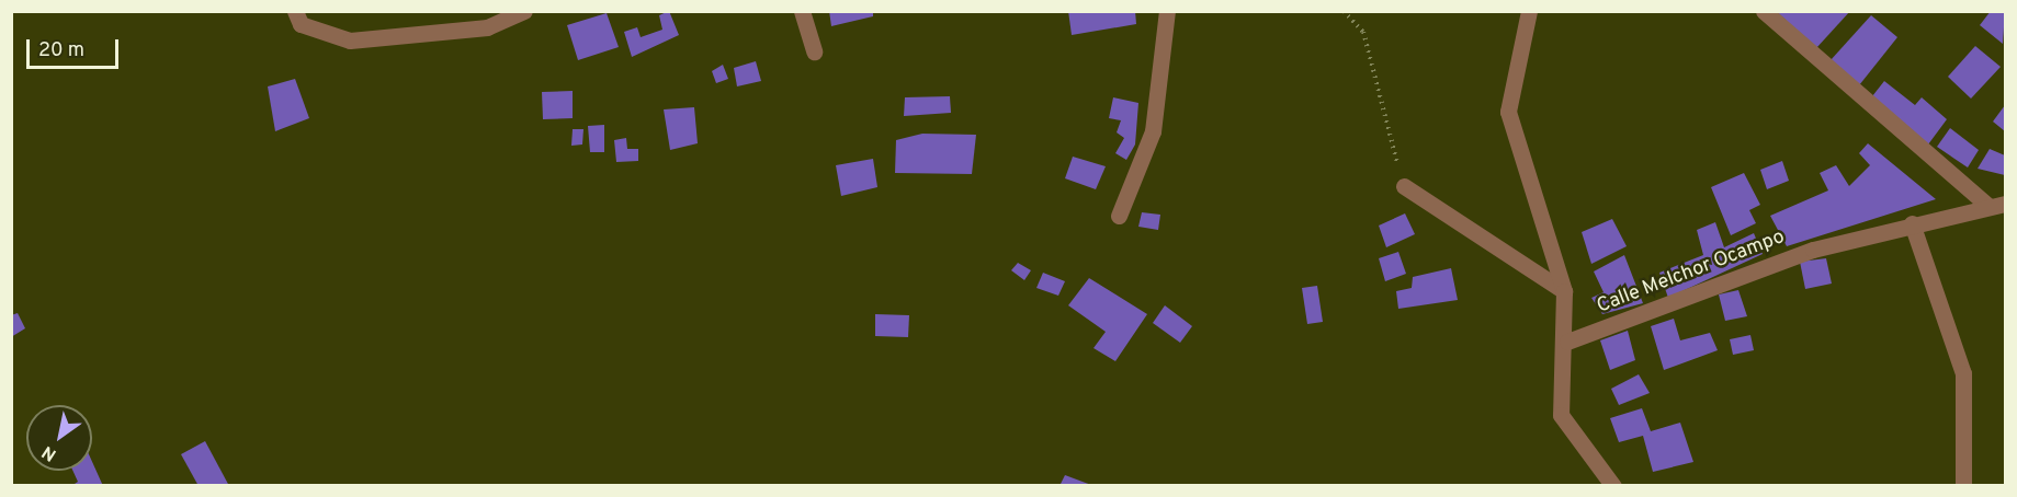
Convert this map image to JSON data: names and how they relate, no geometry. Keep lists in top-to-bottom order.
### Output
{
  "streets": {
    "street": ["Calle Melchor Ocampo"]
  },
  "scale_bar": "20 m",
  "north": "bottom left"
}
